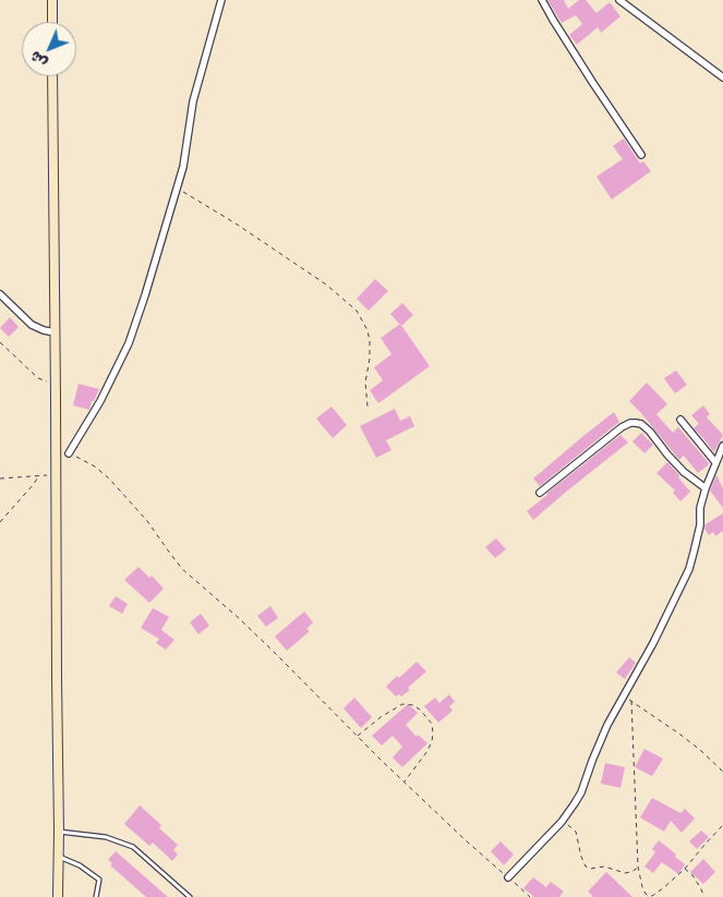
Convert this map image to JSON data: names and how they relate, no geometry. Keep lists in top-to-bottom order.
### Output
{
  "north": "bottom left"
}
